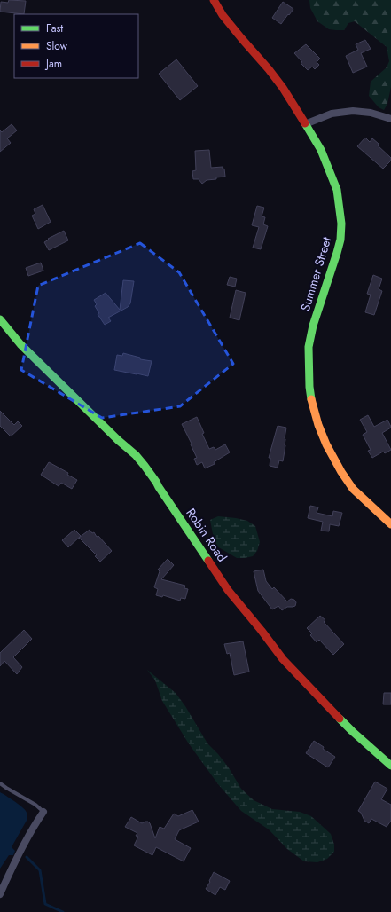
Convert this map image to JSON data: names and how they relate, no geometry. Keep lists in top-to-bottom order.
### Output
{
  "streets": {
    "street": ["Summer Street", "Robin Road"]
  },
  "legend": ["Fast", "Slow", "Jam"]
}
